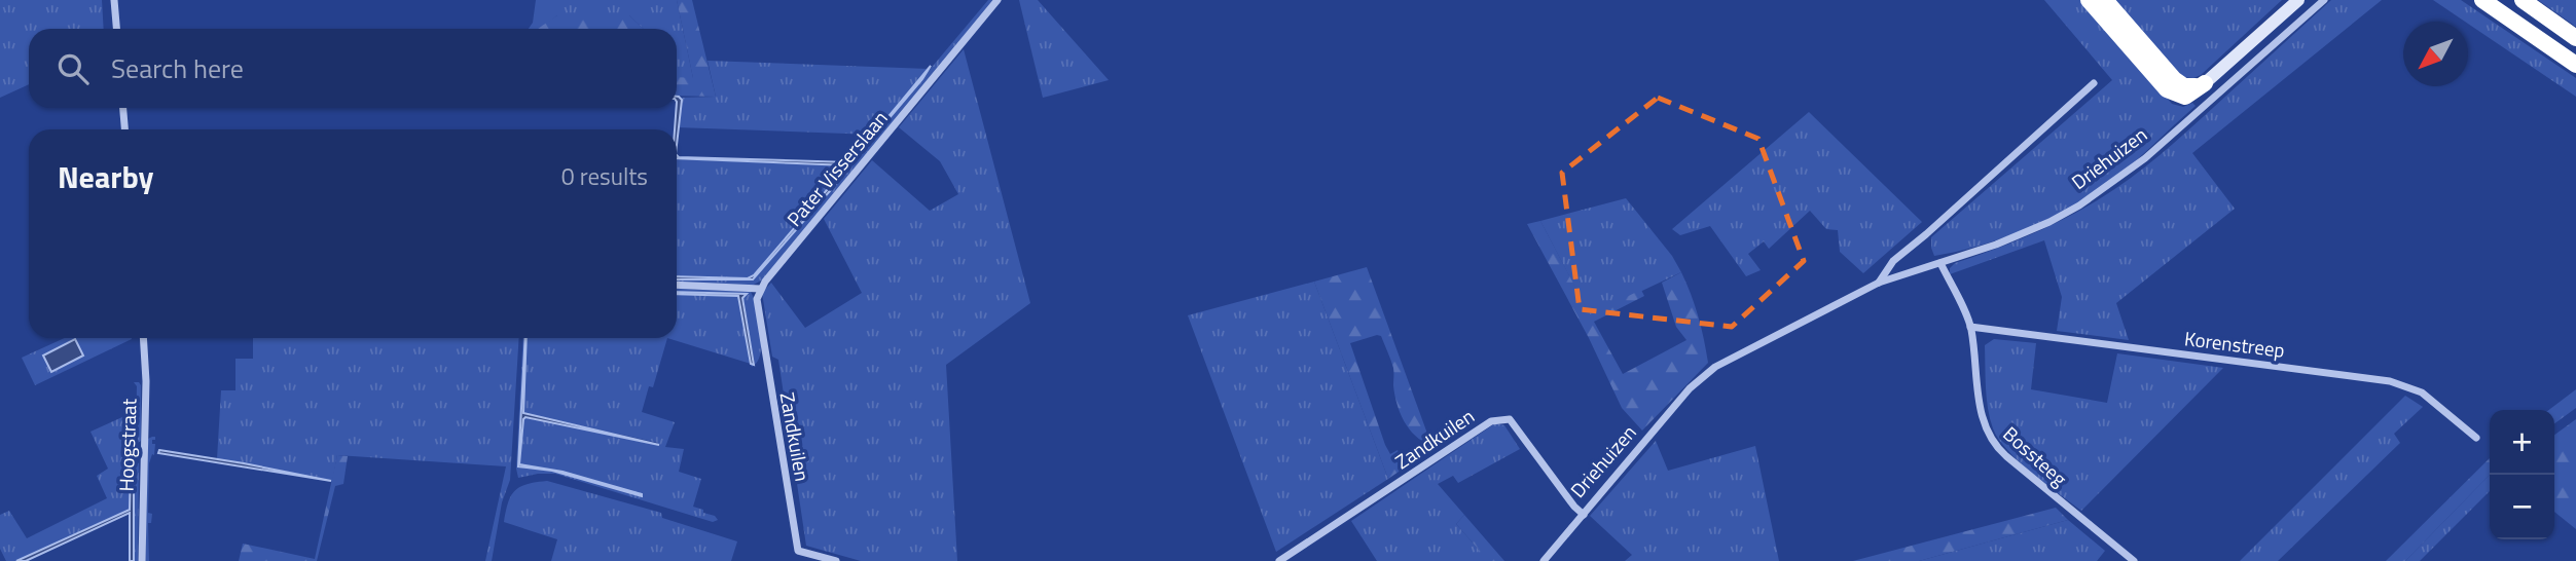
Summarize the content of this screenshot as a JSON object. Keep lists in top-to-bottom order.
{
  "streets": {
    "street": [
      "Driehuizen",
      "Pater Visserslaan",
      "Korenstreep",
      "Zandkuilen",
      "Hoogstraat",
      "Bossteeg"
    ]
  },
  "crossings": [
    ["Driehuizen", "Zandkuilen"],
    ["Driehuizen", "Bossteeg"],
    ["Pater Visserslaan", "Zandkuilen"],
    ["Korenstreep", "Bossteeg"]
  ],
  "north": "bottom left",
  "page": {
    "search": "Search here",
    "heading": ["Nearby", "0 results"],
    "map_buttons": ["+", "−"]
  }
}
